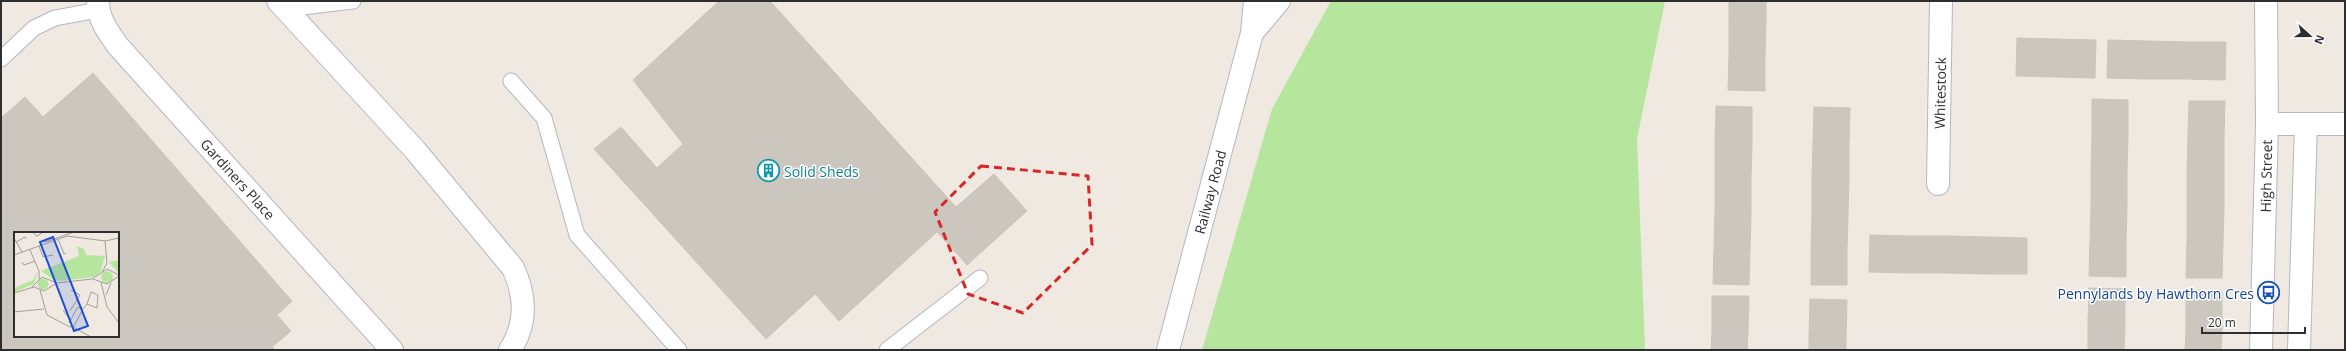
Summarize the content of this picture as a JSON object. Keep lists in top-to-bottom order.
{
  "streets": {
    "street": [
      "Whitestock",
      "High Street",
      "Gardiners Place",
      "Railway Road"
    ]
  },
  "places": {
    "building": ["Solid Sheds"],
    "bus stop": ["Pennylands by Hawthorn Cres"]
  },
  "scale_bar": "20 m",
  "north": "right"
}
